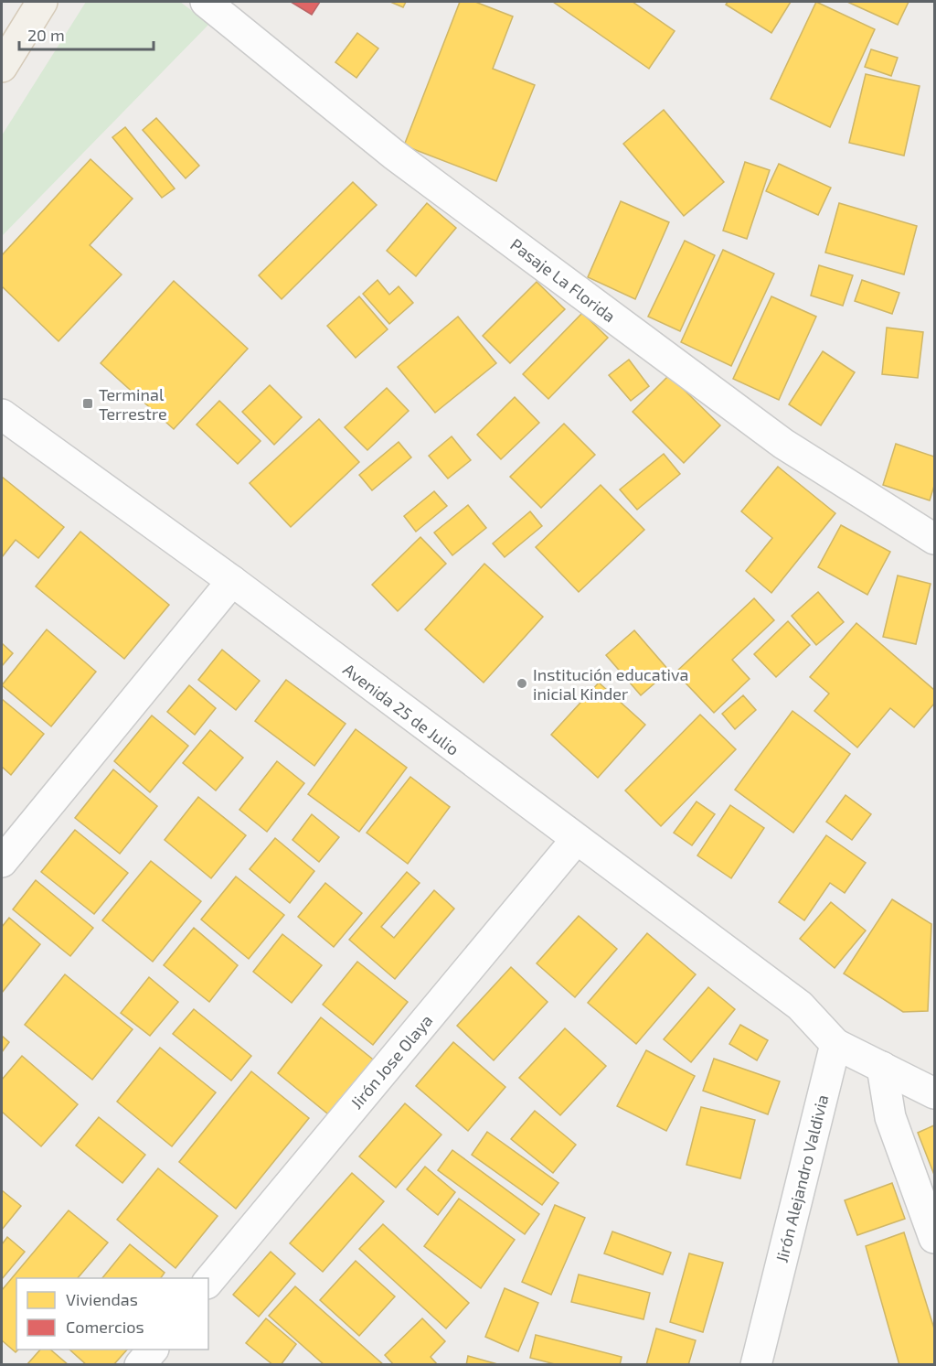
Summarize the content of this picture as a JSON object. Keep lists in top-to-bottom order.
{
  "streets": {
    "street": [
      "Pasaje La Florida",
      "Avenida 25 de Julio",
      "Jirón Jose Olaya",
      "Jirón Alejandro Valdivia"
    ]
  },
  "crossings": [
    ["Avenida 25 de Julio", "Jirón Jose Olaya"],
    ["Avenida 25 de Julio", "Jirón Alejandro Valdivia"]
  ],
  "places": {
    "transit": ["Terminal Terrestre"],
    "other": ["Institución educativa inicial Kinder"]
  },
  "legend": ["Viviendas", "Comercios"],
  "scale_bar": "20 m"
}
